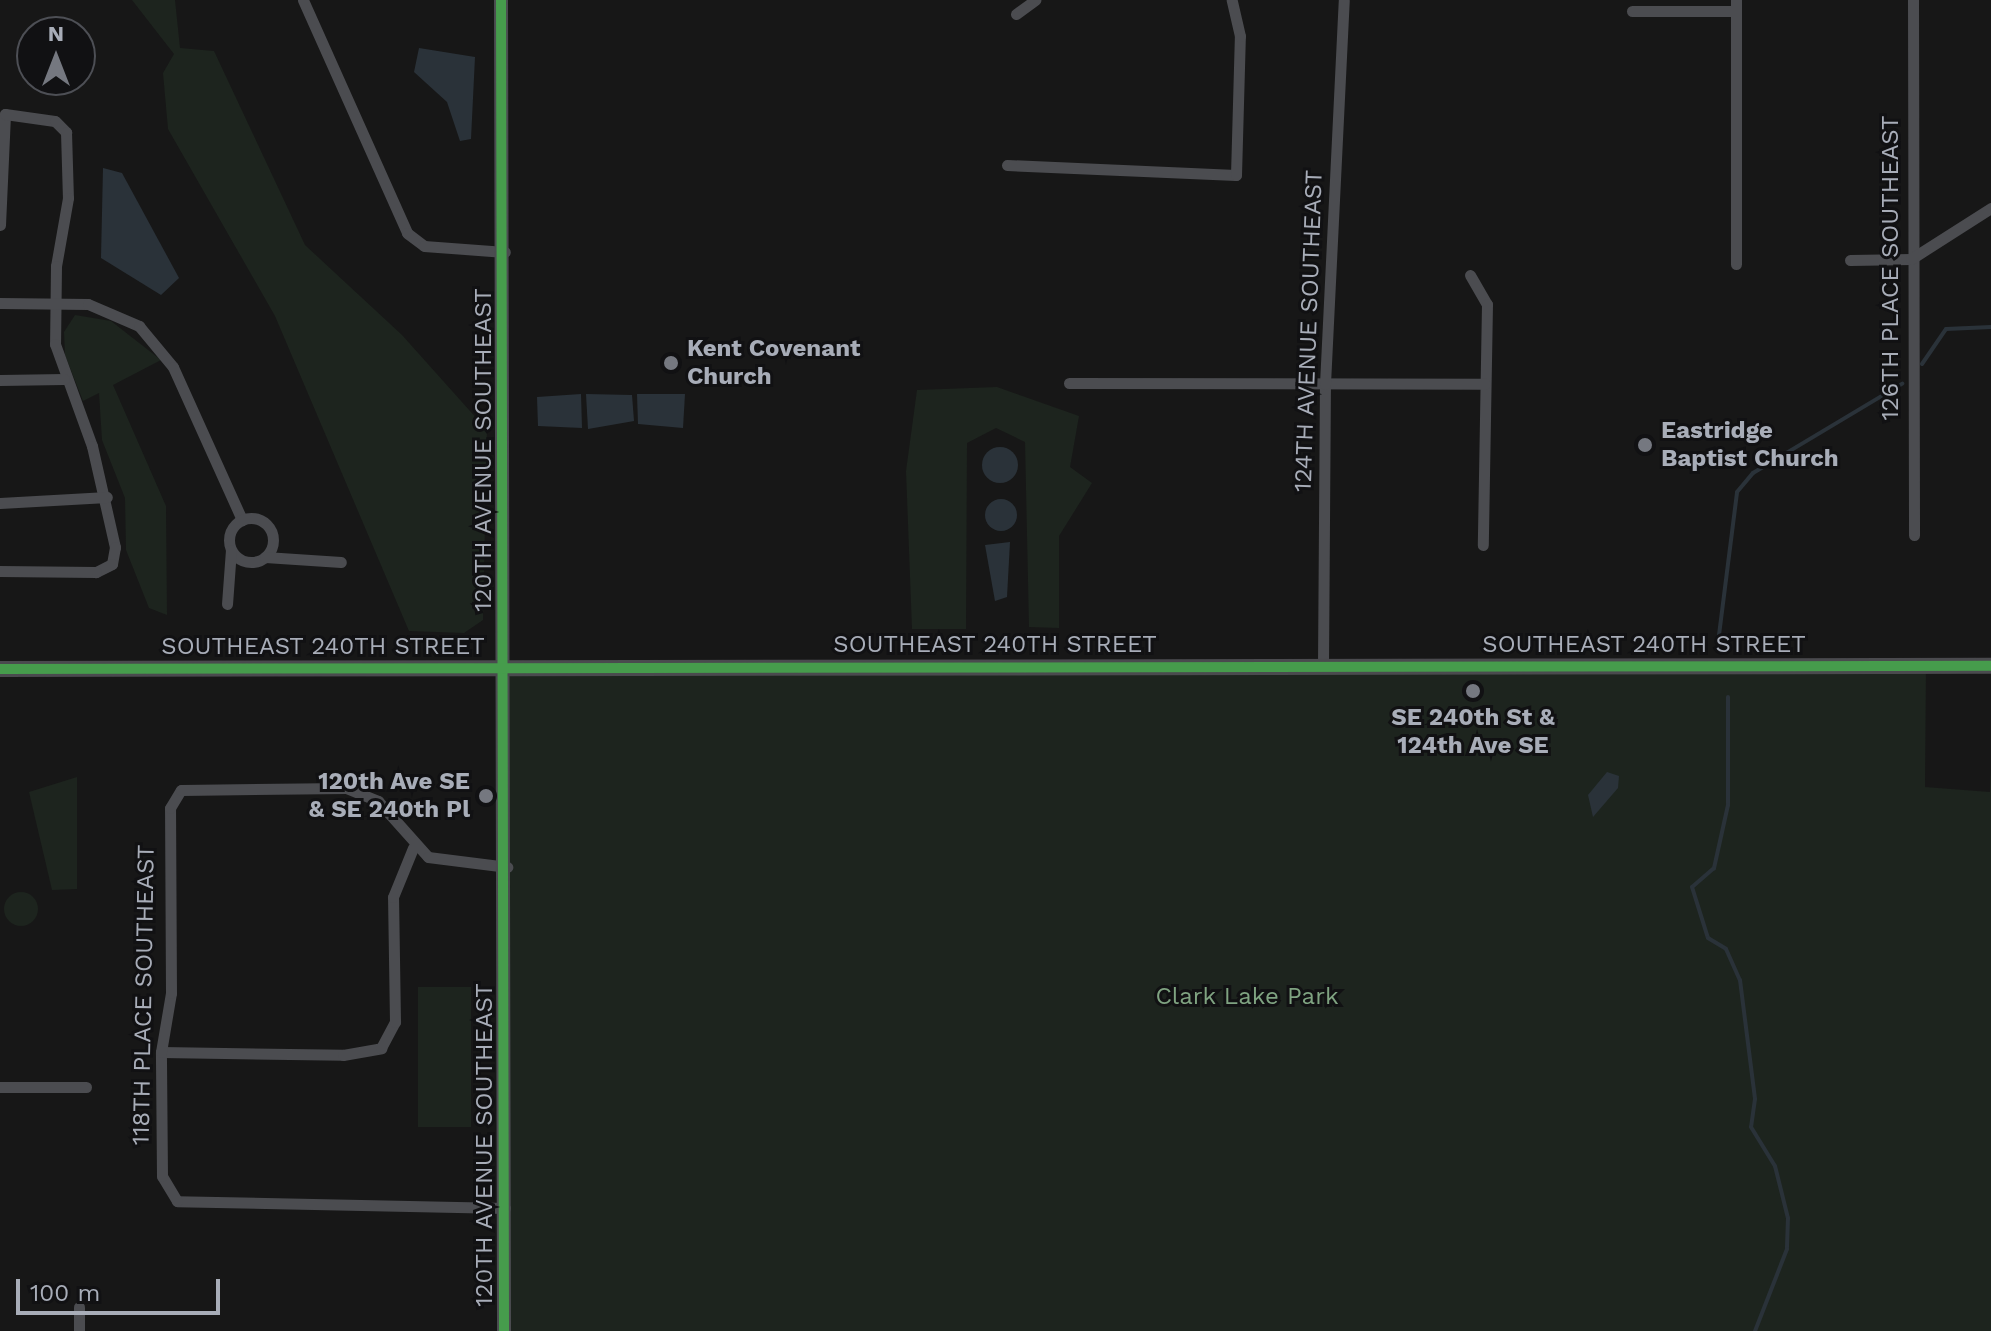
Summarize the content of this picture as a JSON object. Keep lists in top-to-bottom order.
{
  "streets": {
    "main road": ["SOUTHEAST 240TH STREET"],
    "street": [
      "126TH PLACE SOUTHEAST",
      "124TH AVENUE SOUTHEAST",
      "120TH AVENUE SOUTHEAST",
      "118TH PLACE SOUTHEAST"
    ]
  },
  "crossings": [
    ["124TH AVENUE SOUTHEAST", "SOUTHEAST 240TH STREET"],
    ["120TH AVENUE SOUTHEAST", "SOUTHEAST 240TH STREET"],
    ["120TH AVENUE SOUTHEAST", "118TH PLACE SOUTHEAST"]
  ],
  "parks": ["Clark Lake Park"],
  "places": [
    "Kent Covenant Church",
    "Eastridge Baptist Church",
    "SE 240th St & 124th Ave SE",
    "120th Ave SE & SE 240th Pl"
  ],
  "scale_bar": "100 m",
  "north": "top"
}
